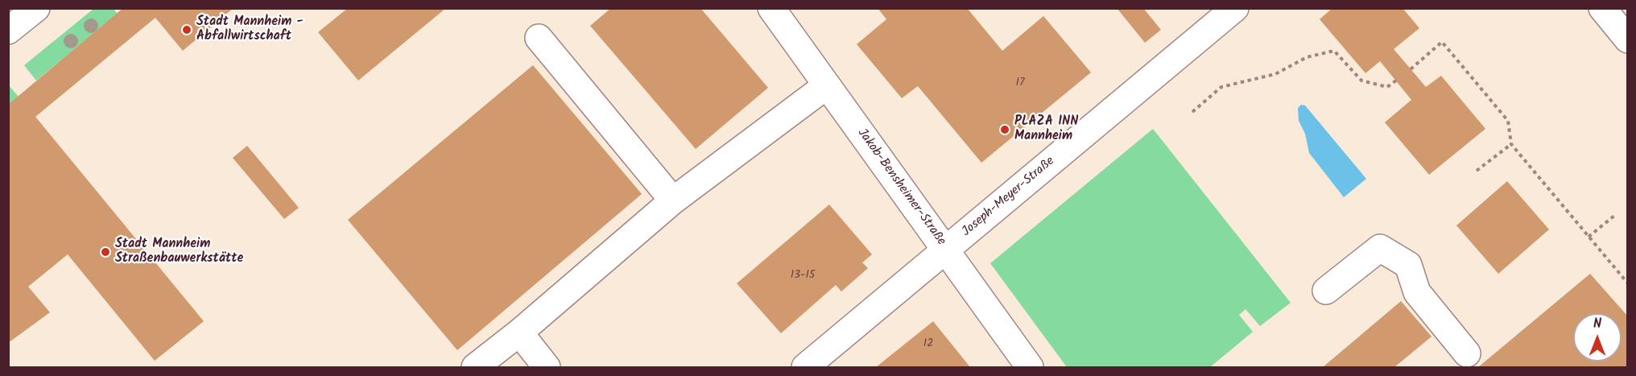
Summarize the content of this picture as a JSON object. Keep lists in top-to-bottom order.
{
  "streets": {
    "street": ["Jakob-Bensheimer-Straße", "Joseph-Meyer-Straße"]
  },
  "crossings": [
    ["Jakob-Bensheimer-Straße", "Joseph-Meyer-Straße"]
  ],
  "places": ["Stadt Mannheim - Abfallwirtschaft", "PLAZA INN Mannheim", "Stadt Mannheim Straßenbauwerkstätte"],
  "house_numbers": ["17", "13-15", "12"],
  "north": "top"
}
